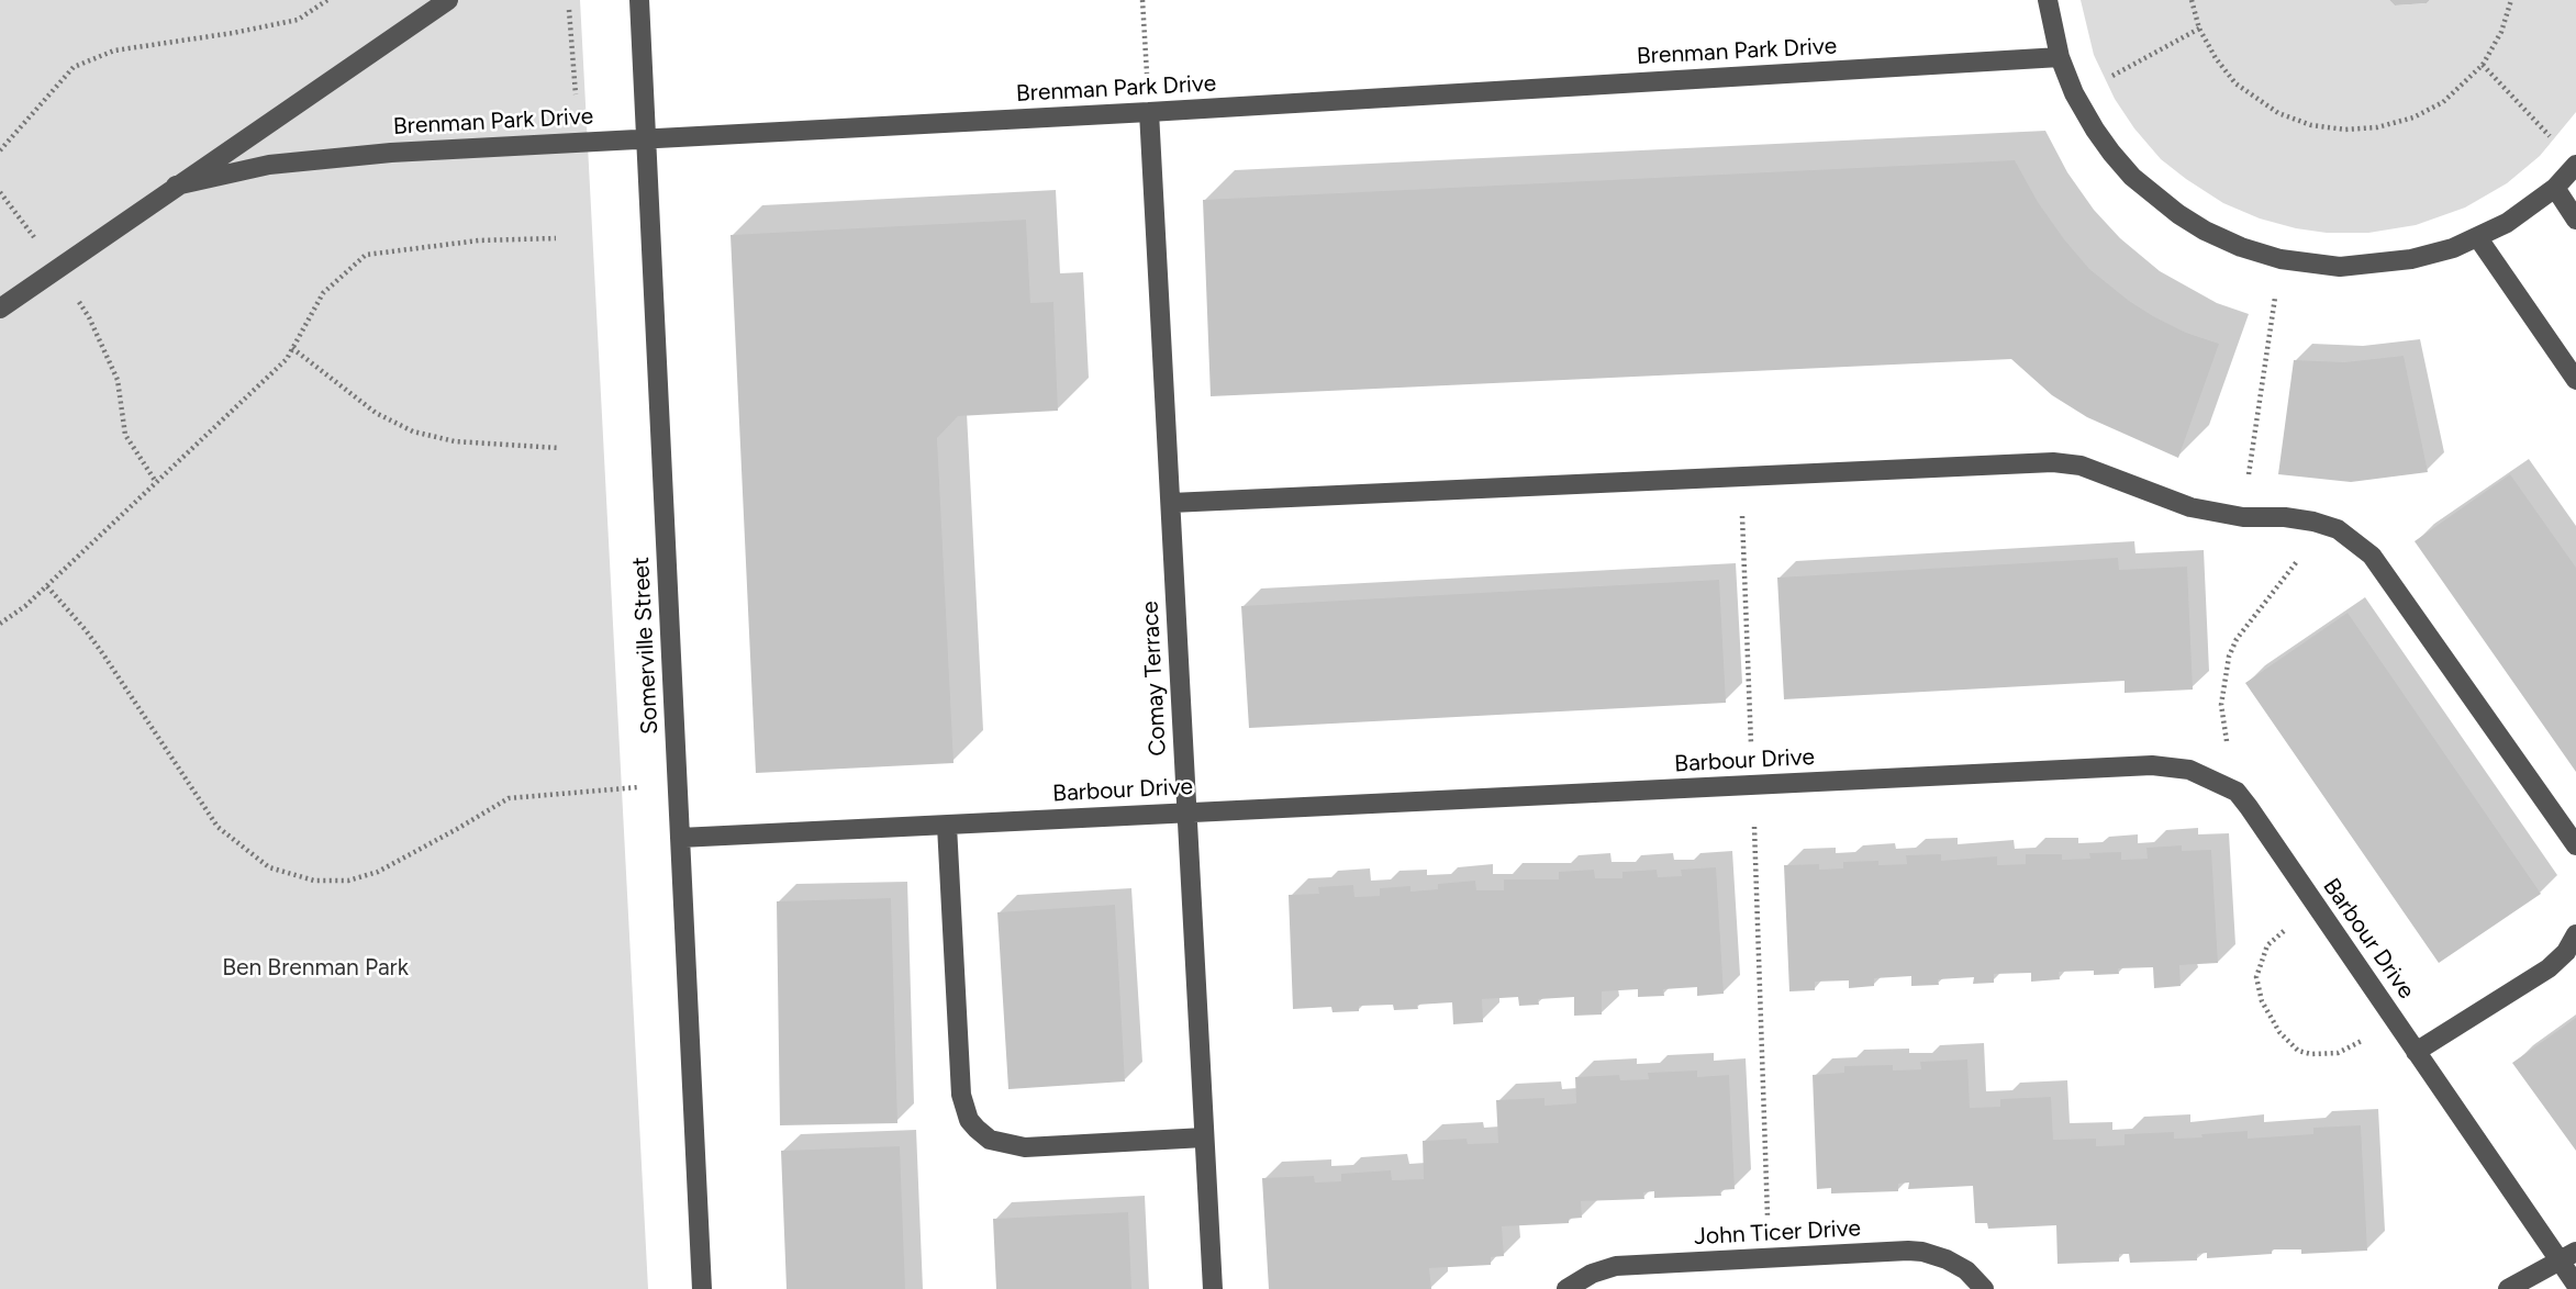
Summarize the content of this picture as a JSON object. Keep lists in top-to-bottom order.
{
  "streets": {
    "street": [
      "Brenman Park Drive",
      "Somerville Street",
      "Comay Terrace",
      "Barbour Drive",
      "John Ticer Drive"
    ]
  },
  "crossings": [
    ["Brenman Park Drive", "Somerville Street"],
    ["Brenman Park Drive", "Comay Terrace"],
    ["Somerville Street", "Barbour Drive"],
    ["Comay Terrace", "Barbour Drive"]
  ],
  "parks": ["Ben Brenman Park"]
}
